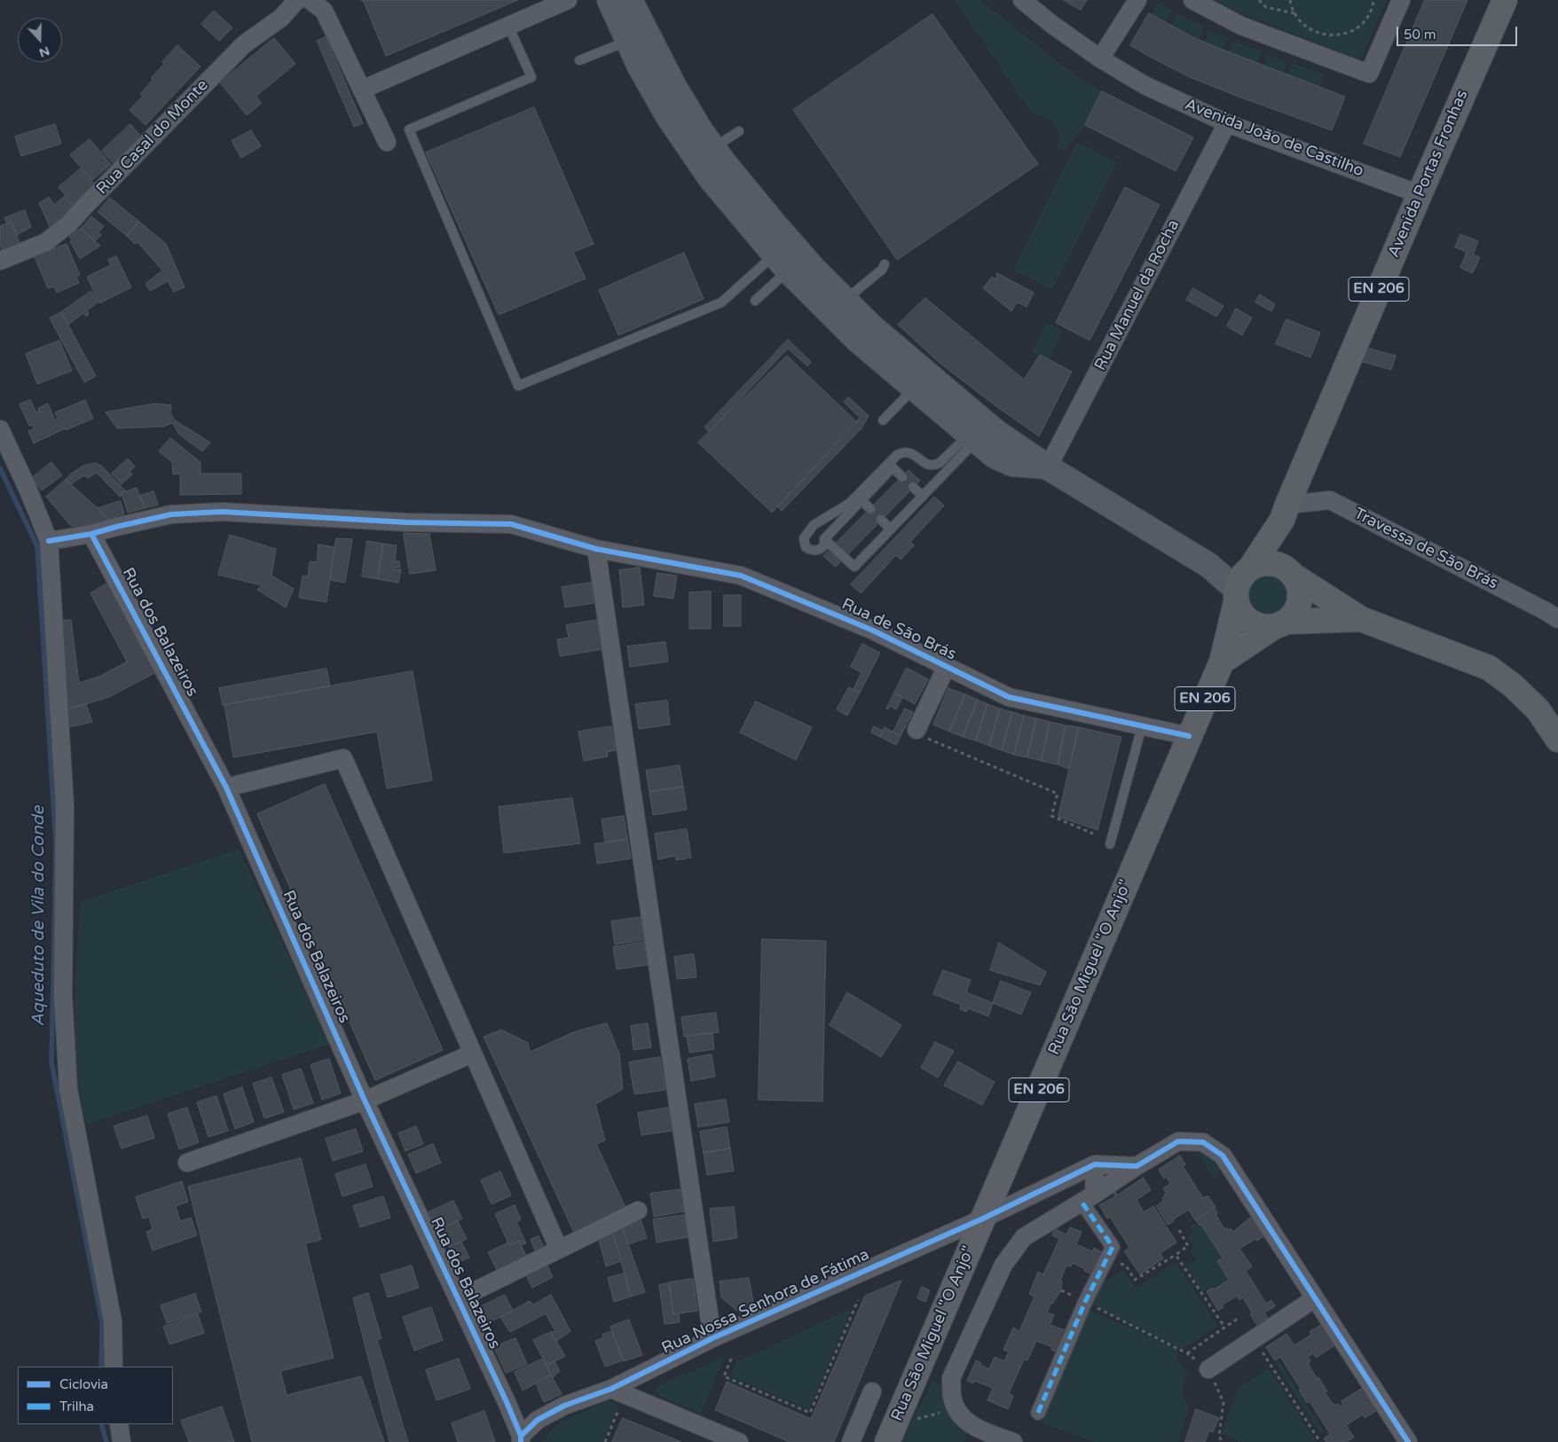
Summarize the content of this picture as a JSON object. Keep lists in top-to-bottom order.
{
  "streets": {
    "main road": ["Avenida Portas Fronhas", "EN 206", "Rua São Miguel \"O Anjo\""],
    "street": [
      "Rua Casal do Monte",
      "Avenida João de Castilho",
      "Rua Manuel da Rocha",
      "Travessa de São Brás",
      "Rua de São Brás",
      "Rua dos Balazeiros",
      "Rua Nossa Senhora de Fátima"
    ]
  },
  "crossings": [
    ["Avenida João de Castilho", "Avenida Portas Fronhas"],
    ["Avenida João de Castilho", "Rua Manuel da Rocha"],
    ["Avenida Portas Fronhas", "EN 206"],
    ["Avenida Portas Fronhas", "Travessa de São Brás"],
    ["Avenida Portas Fronhas", "Rua de São Brás"],
    ["Avenida Portas Fronhas", "Rua São Miguel \"O Anjo\""],
    ["Rua de São Brás", "Rua dos Balazeiros"],
    ["Rua de São Brás", "Rua São Miguel \"O Anjo\""],
    ["Rua dos Balazeiros", "Rua Nossa Senhora de Fátima"],
    ["Rua São Miguel \"O Anjo\"", "Rua Nossa Senhora de Fátima"]
  ],
  "water": ["Aqueduto de Vila do Conde"],
  "legend": ["Ciclovia", "Trilha"],
  "scale_bar": "50 m",
  "north": "bottom"
}
